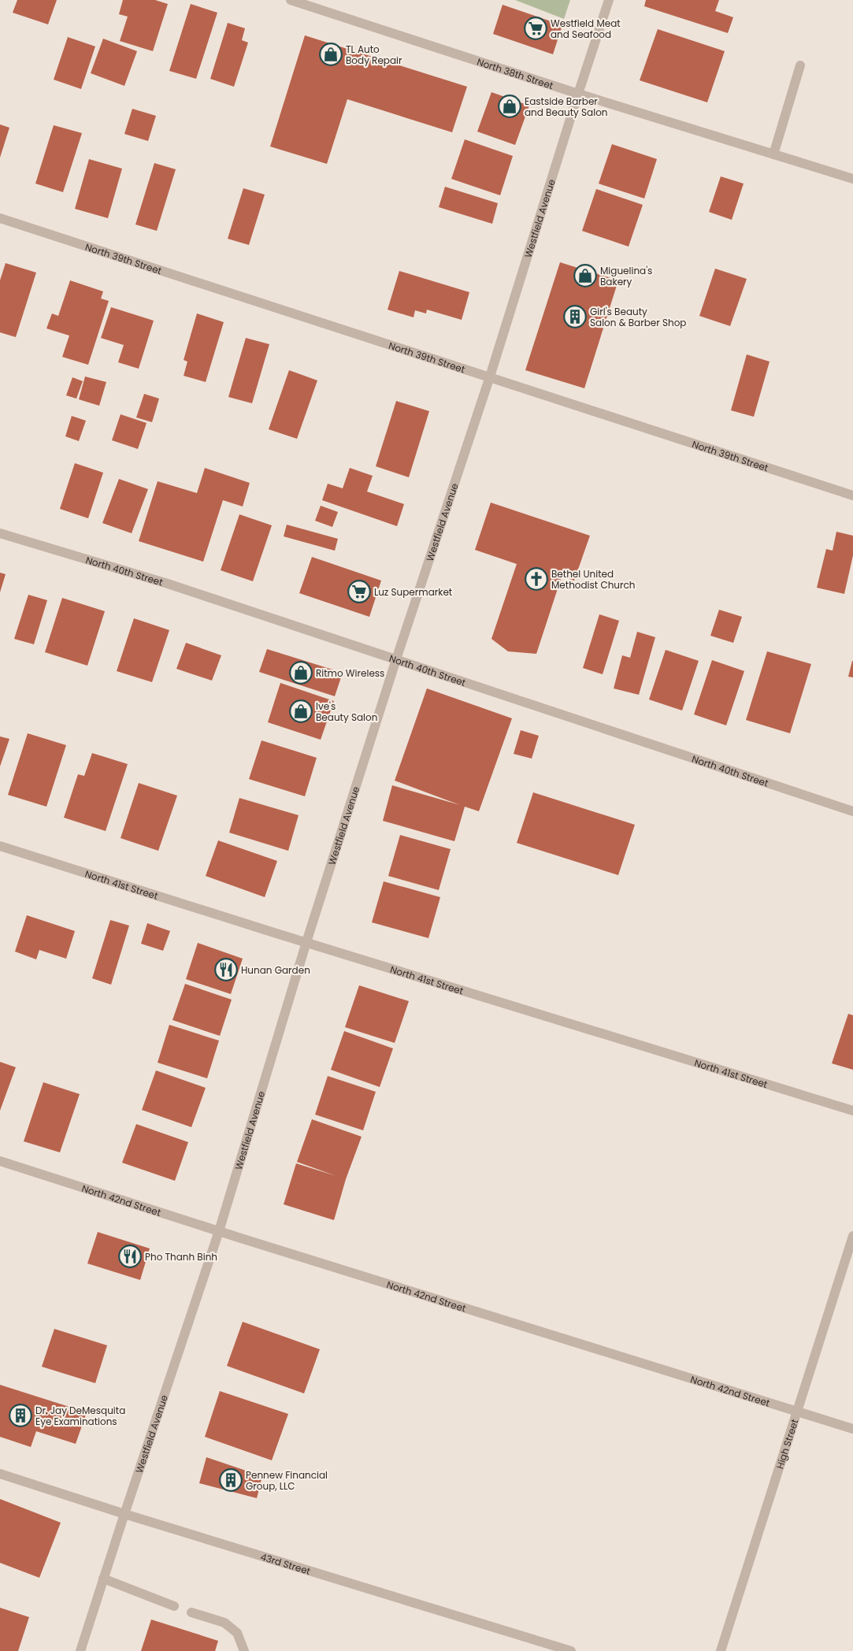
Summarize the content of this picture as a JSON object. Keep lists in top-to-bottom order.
{
  "streets": {
    "street": [
      "North 38th Street",
      "Westfield Avenue",
      "North 39th Street",
      "North 40th Street",
      "North 41st Street",
      "North 42nd Street",
      "High Street",
      "43rd Street"
    ]
  },
  "crossings": [
    ["North 38th Street", "Westfield Avenue"],
    ["Westfield Avenue", "North 39th Street"],
    ["Westfield Avenue", "North 40th Street"],
    ["Westfield Avenue", "North 41st Street"],
    ["Westfield Avenue", "North 42nd Street"],
    ["Westfield Avenue", "43rd Street"],
    ["North 42nd Street", "High Street"]
  ],
  "places": {
    "supermarket": ["Westfield Meat and Seafood", "Luz Supermarket"],
    "shop": [
      "TL Auto Body Repair",
      "Eastside Barber and Beauty Salon",
      "Miguelina's Bakery",
      "Ritmo Wireless",
      "Ive's Beauty Salon"
    ],
    "building": ["Girl's Beauty Salon & Barber Shop", "Dr. Jay DeMesquita Eye Examinations", "Pennew Financial Group, LLC"],
    "church": ["Bethel United Methodist Church"],
    "restaurant": ["Hunan Garden", "Pho Thanh Binh"]
  }
}
